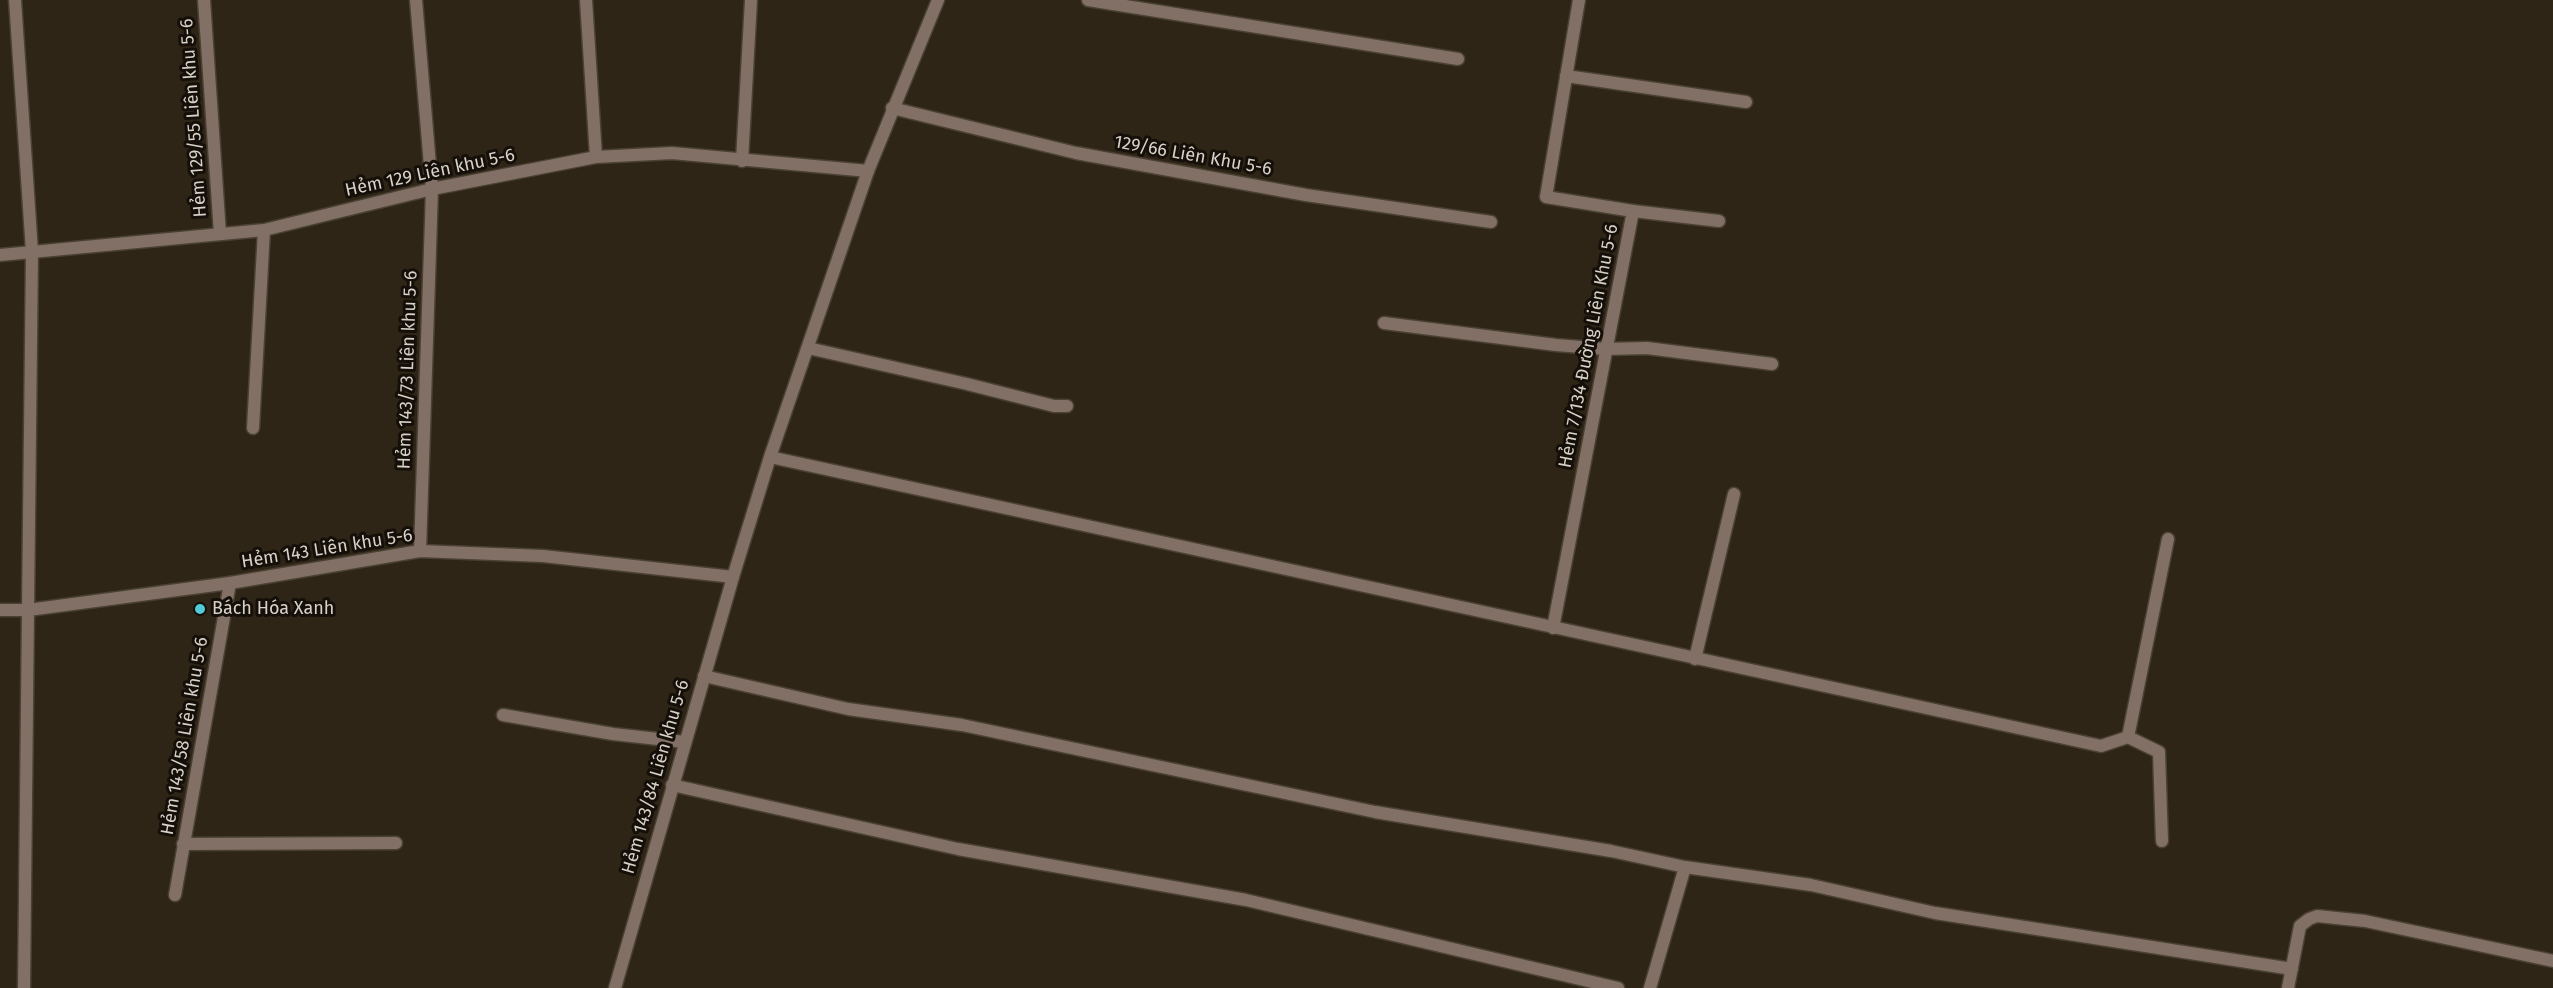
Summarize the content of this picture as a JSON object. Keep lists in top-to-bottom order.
{
  "streets": {
    "street": [
      "Hẻm 129/55 Liên khu 5-6",
      "129/66 Liên Khu 5-6",
      "Hẻm 129 Liên khu 5-6",
      "Hẻm 7/134 Đường Liên Khu 5-6",
      "Hẻm 143/73 Liên khu 5-6",
      "Hẻm 143 Liên khu 5-6",
      "Hẻm 143/58 Liên khu 5-6",
      "Hẻm 143/84 Liên khu 5-6"
    ]
  },
  "crossings": [
    ["Hẻm 129/55 Liên khu 5-6", "Hẻm 129 Liên khu 5-6"],
    ["129/66 Liên Khu 5-6", "Hẻm 143/84 Liên khu 5-6"],
    ["Hẻm 129 Liên khu 5-6", "Hẻm 143/73 Liên khu 5-6"],
    ["Hẻm 129 Liên khu 5-6", "Hẻm 143/84 Liên khu 5-6"],
    ["Hẻm 143/73 Liên khu 5-6", "Hẻm 143 Liên khu 5-6"],
    ["Hẻm 143 Liên khu 5-6", "Hẻm 143/58 Liên khu 5-6"],
    ["Hẻm 143 Liên khu 5-6", "Hẻm 143/84 Liên khu 5-6"]
  ],
  "places": ["Bách Hóa Xanh"]
}
